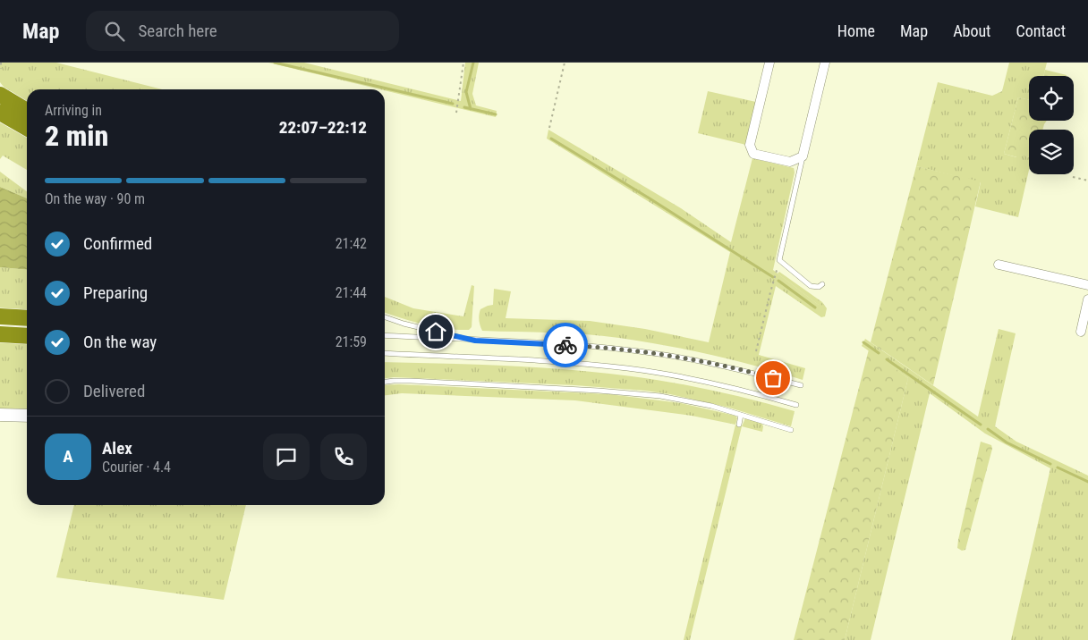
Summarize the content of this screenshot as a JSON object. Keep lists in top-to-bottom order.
{
  "page": {
    "header": "Map",
    "search": "Search here",
    "nav": [
      "Home",
      "Map",
      "About",
      "Contact"
    ],
    "heading": ["2 min", "Arriving in", "22:07–22:12"],
    "panel": ["Alex", "Courier · 4.4"],
    "bar": "On the way · 90 m",
    "list": [
      ["Confirmed", "21:42"],
      ["Preparing", "21:44"],
      ["On the way", "21:59"],
      "Delivered"
    ],
    "round": "A"
  }
}
